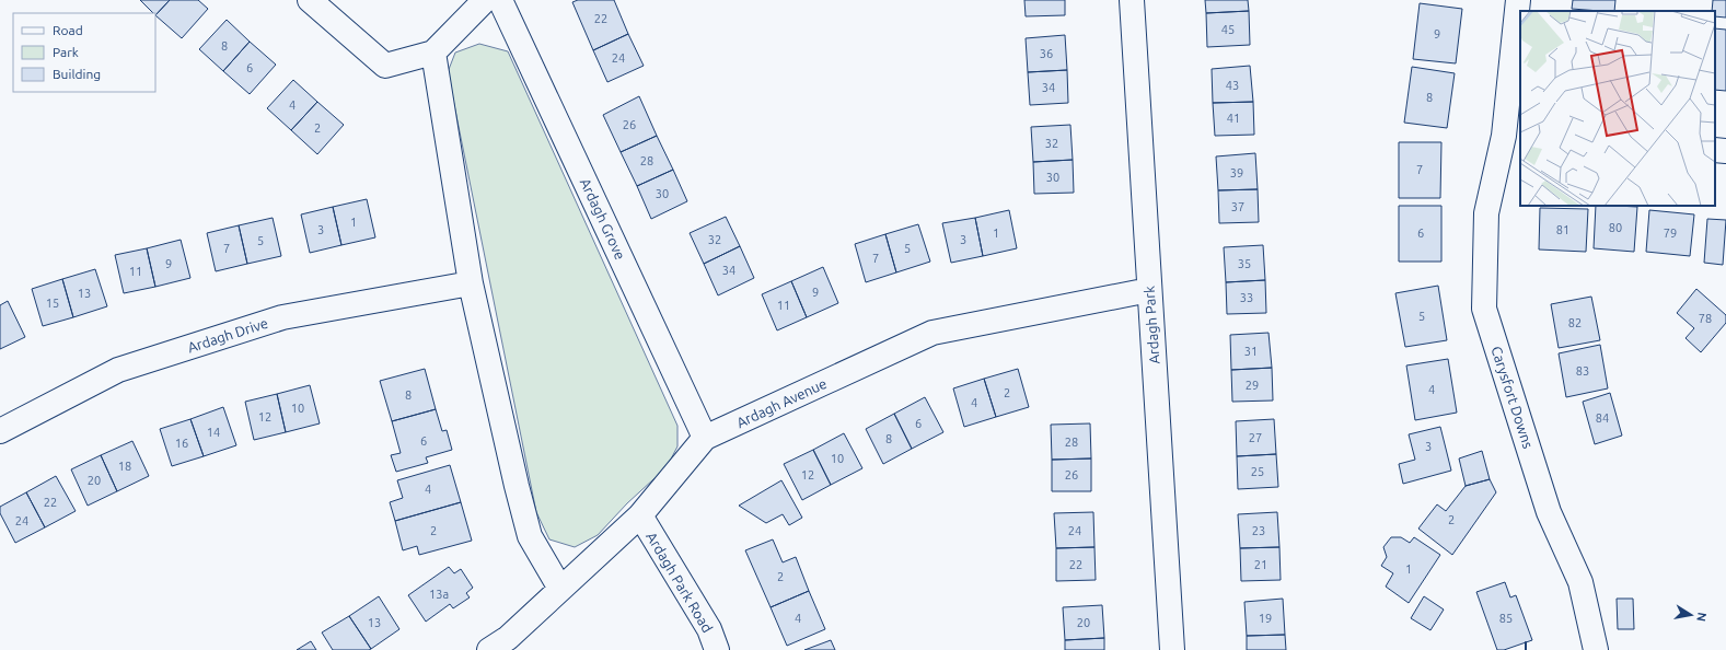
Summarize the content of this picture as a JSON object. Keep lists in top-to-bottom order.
{
  "streets": {
    "street": [
      "Ardagh Grove",
      "Ardagh Park",
      "Ardagh Drive",
      "Carysfort Downs",
      "Ardagh Avenue",
      "Ardagh Park Road"
    ]
  },
  "crossings": [
    ["Ardagh Grove", "Ardagh Avenue"],
    ["Ardagh Park", "Ardagh Avenue"],
    ["Ardagh Avenue", "Ardagh Park Road"]
  ],
  "house_numbers": [
    "22",
    "45",
    "9",
    "8",
    "36",
    "24",
    "6",
    "43",
    "34",
    "8",
    "4",
    "41",
    "26",
    "2",
    "32",
    "28",
    "7",
    "39",
    "30",
    "30",
    "37",
    "1",
    "80",
    "3",
    "81",
    "1",
    "6",
    "79",
    "32",
    "3",
    "5",
    "7",
    "5",
    "7",
    "9",
    "35",
    "34",
    "11",
    "9",
    "13",
    "33",
    "15",
    "11",
    "5",
    "78",
    "82",
    "31",
    "83",
    "29",
    "4",
    "2",
    "8",
    "4",
    "10",
    "12",
    "84",
    "6",
    "14",
    "27",
    "8",
    "6",
    "28",
    "16",
    "3",
    "10",
    "18",
    "25",
    "12",
    "26",
    "20",
    "4",
    "22",
    "2",
    "24",
    "2",
    "24",
    "23",
    "22",
    "21",
    "1",
    "2",
    "13a",
    "4",
    "19",
    "85",
    "13",
    "20"
  ],
  "legend": ["Road", "Park", "Building"],
  "north": "right"
}
